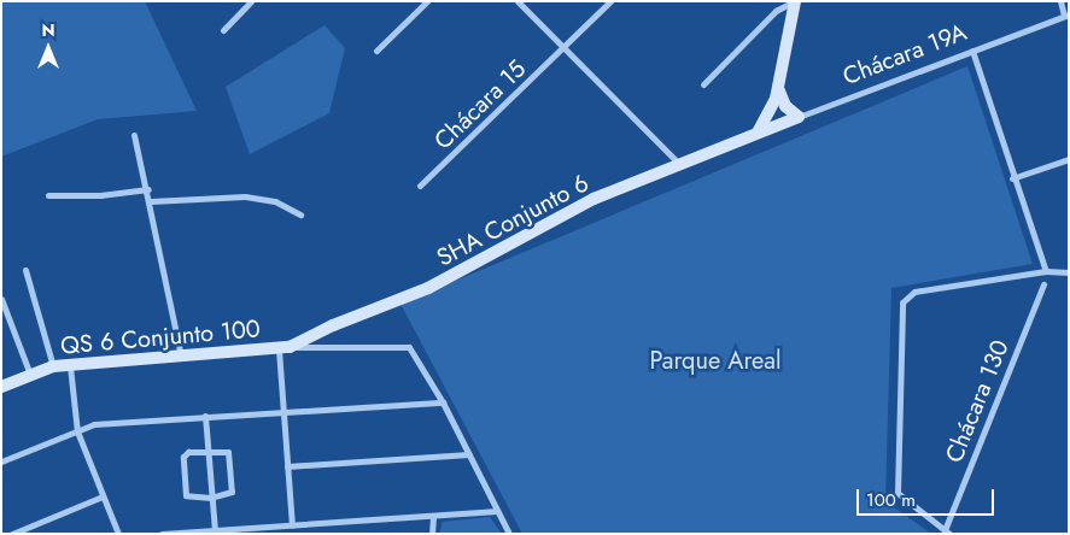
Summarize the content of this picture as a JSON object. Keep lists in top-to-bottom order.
{
  "streets": {
    "street": [
      "Chácara 19A",
      "Chácara 15",
      "SHA Conjunto 6",
      "QS 6 Conjunto 100",
      "Chácara 130"
    ]
  },
  "crossings": [
    ["Chácara 19A", "SHA Conjunto 6"],
    ["SHA Conjunto 6", "QS 6 Conjunto 100"]
  ],
  "parks": ["Parque Areal"],
  "scale_bar": "100 m",
  "north": "top"
}
